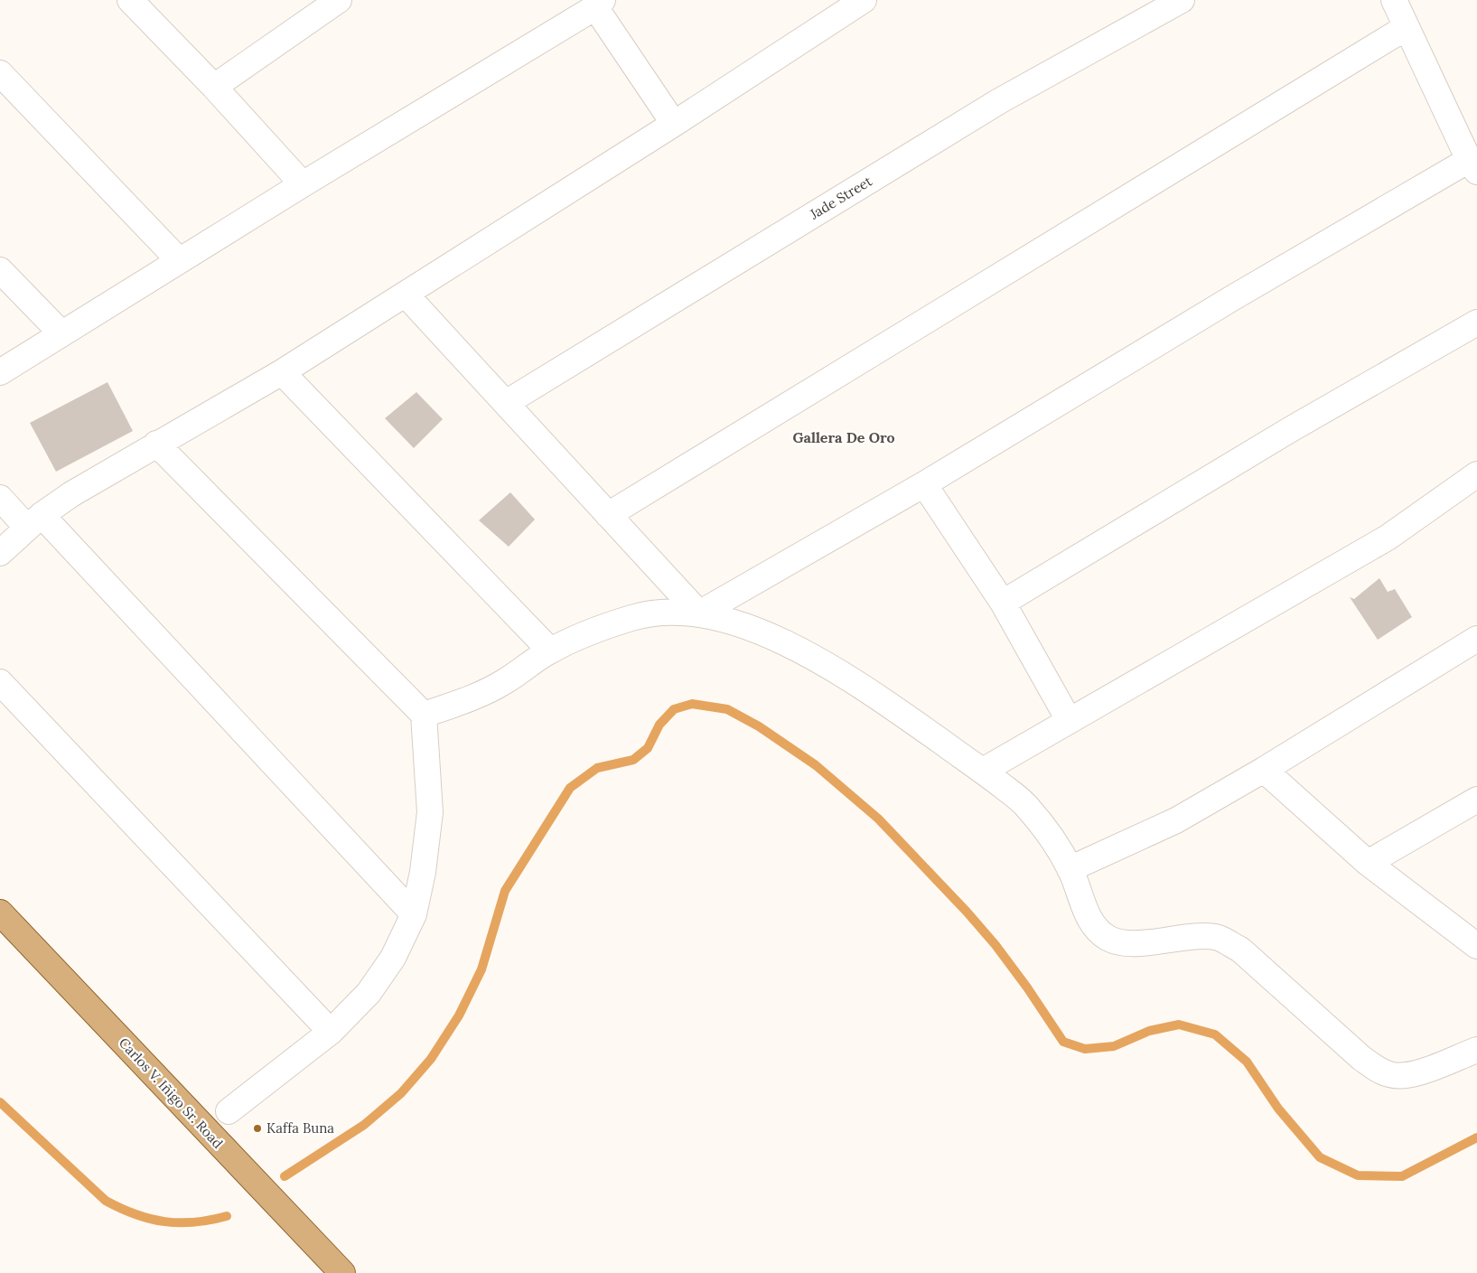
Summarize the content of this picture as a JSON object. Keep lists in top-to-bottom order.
{
  "streets": {
    "main road": ["Carlos V. Iñigo Sr. Road"],
    "street": ["Jade Street"]
  },
  "districts": ["Gallera De Oro"],
  "places": ["Kaffa Buna"]
}
